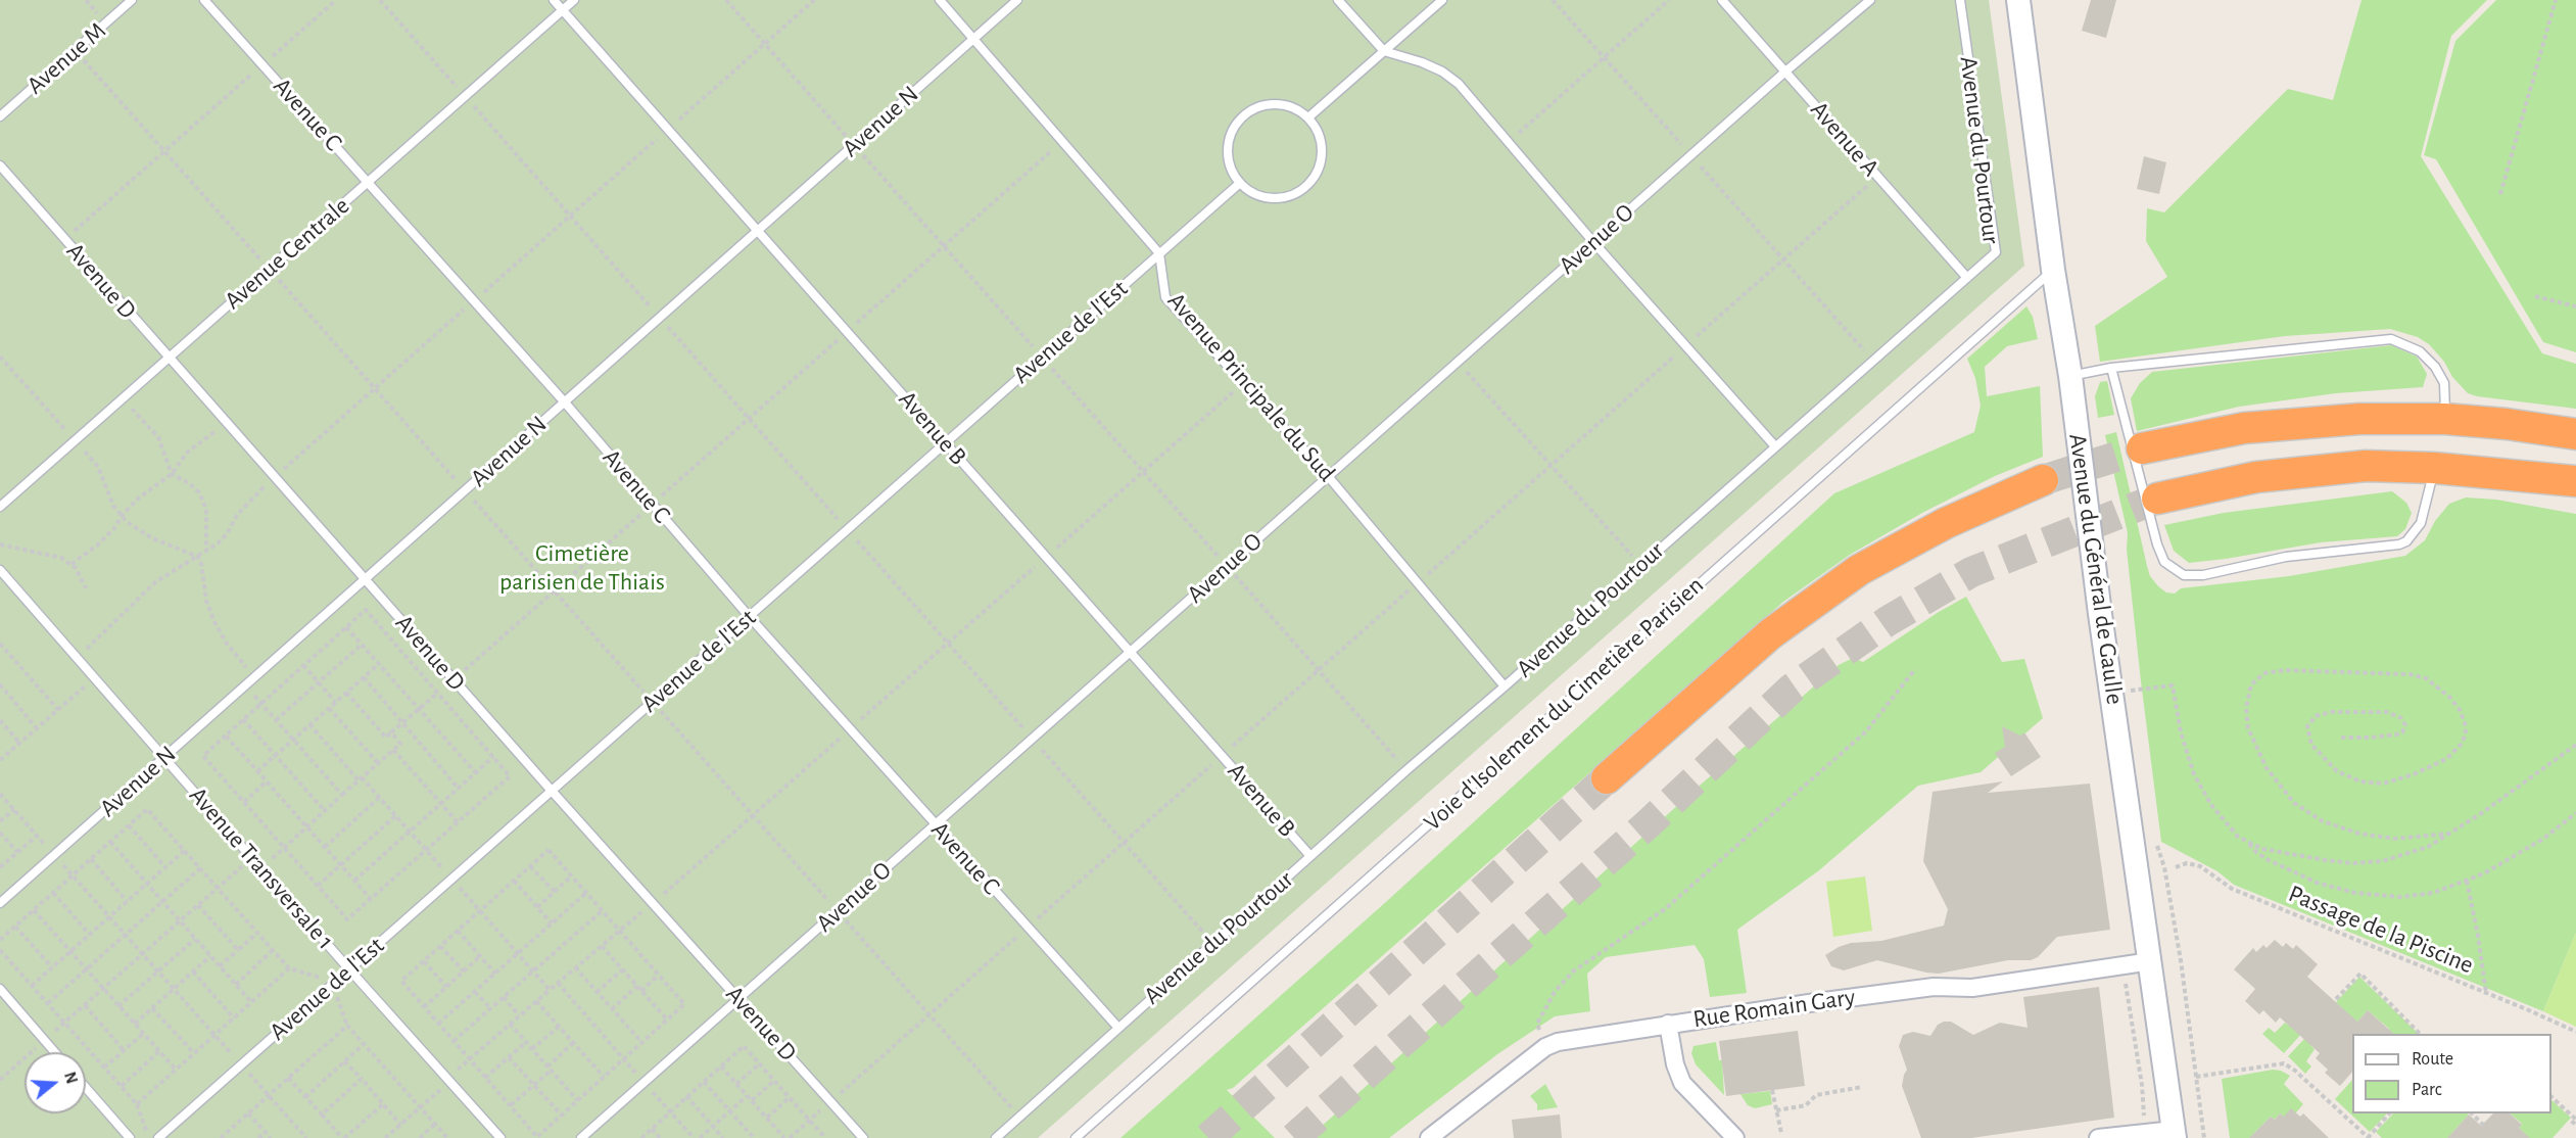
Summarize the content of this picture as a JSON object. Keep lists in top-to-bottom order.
{
  "streets": {
    "main road": ["Avenue du Général de Gaulle"],
    "street": ["Rue Romain Gary"],
    "lane": [
      "Avenue M",
      "Avenue C",
      "Avenue N",
      "Avenue A",
      "Avenue du Pourtour",
      "Avenue O",
      "Avenue Centrale",
      "Avenue D",
      "Avenue de l'Est",
      "Avenue Principale du Sud",
      "Avenue B",
      "Voie d'Isolement du Cimetière Parisien",
      "Avenue Transversale 1"
    ],
    "path": ["Passage de la Piscine"]
  },
  "crossings": [
    ["Avenue C", "Avenue N"],
    ["Avenue C", "Avenue du Pourtour"],
    ["Avenue C", "Avenue O"],
    ["Avenue C", "Avenue Centrale"],
    ["Avenue C", "Avenue de l'Est"],
    ["Avenue N", "Avenue D"],
    ["Avenue N", "Avenue B"],
    ["Avenue N", "Avenue Transversale 1"],
    ["Avenue A", "Avenue du Pourtour"],
    ["Avenue A", "Avenue O"],
    ["Avenue du Pourtour", "Avenue Principale du Sud"],
    ["Avenue du Pourtour", "Avenue B"],
    ["Avenue O", "Avenue D"],
    ["Avenue O", "Avenue Principale du Sud"],
    ["Avenue O", "Avenue B"],
    ["Avenue Centrale", "Avenue D"],
    ["Avenue Centrale", "Avenue B"],
    ["Avenue D", "Avenue de l'Est"],
    ["Avenue de l'Est", "Avenue Principale du Sud"],
    ["Avenue de l'Est", "Avenue B"],
    ["Avenue de l'Est", "Avenue Transversale 1"],
    ["Avenue du Général de Gaulle", "Voie d'Isolement du Cimetière Parisien"],
    ["Avenue du Général de Gaulle", "Rue Romain Gary"]
  ],
  "parks": ["Cimetière parisien de Thiais"],
  "legend": ["Route", "Parc"],
  "north": "right"
}
